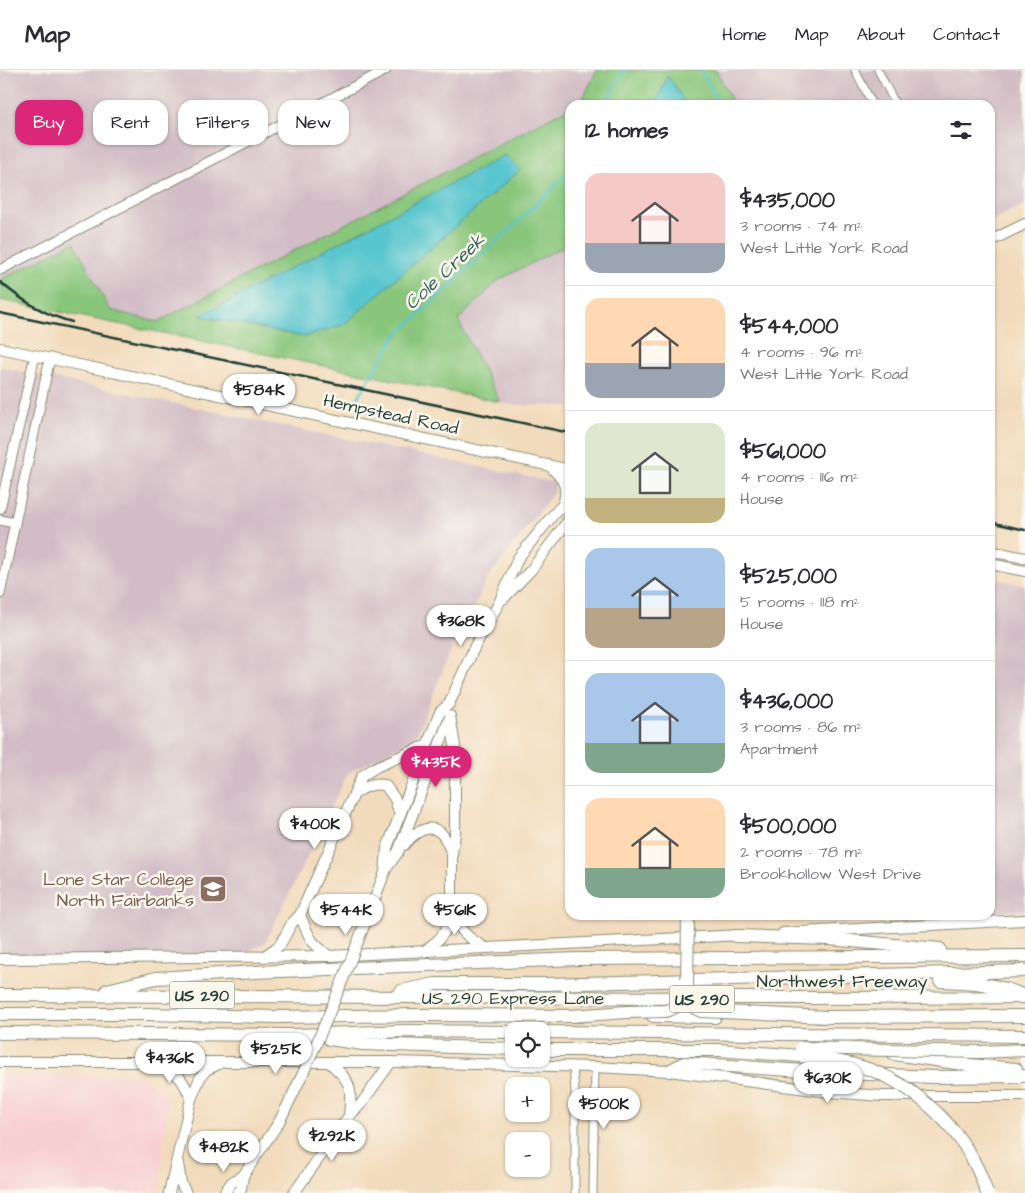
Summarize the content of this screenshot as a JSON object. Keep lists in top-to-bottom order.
{
  "streets": {
    "highway": ["Northwest Freeway", "US 290", "US 290 Express Lane"],
    "main road": ["Hempstead Road"]
  },
  "water": ["Cole Creek"],
  "places": {
    "school or university": ["Lone Star College North Fairbanks"]
  },
  "page": {
    "header": "Map",
    "nav": [
      "Home",
      "Map",
      "About",
      "Contact"
    ],
    "chip": [
      "Buy",
      "Rent",
      "Filters",
      "New"
    ],
    "heading": "12 homes",
    "list": [
      {
        "name": "$435,000",
        "note": "3 rooms · 74 m² · West Little York Road"
      },
      {
        "name": "$544,000",
        "note": "4 rooms · 96 m² · West Little York Road"
      },
      {
        "name": "$561,000",
        "note": "4 rooms · 116 m² · House"
      },
      {
        "name": "$525,000",
        "note": "5 rooms · 118 m² · House"
      },
      {
        "name": "$436,000",
        "note": "3 rooms · 86 m² · Apartment"
      },
      {
        "name": "$500,000",
        "note": "2 rooms · 78 m² · Brookhollow West Drive"
      }
    ],
    "price": [
      "$584K",
      "$368K",
      "$435K",
      "$400K",
      "$544K",
      "$561K",
      "$525K",
      "$436K",
      "$630K",
      "$500K",
      "$292K",
      "$482K"
    ],
    "map_buttons": ["+", "−"]
  }
}
